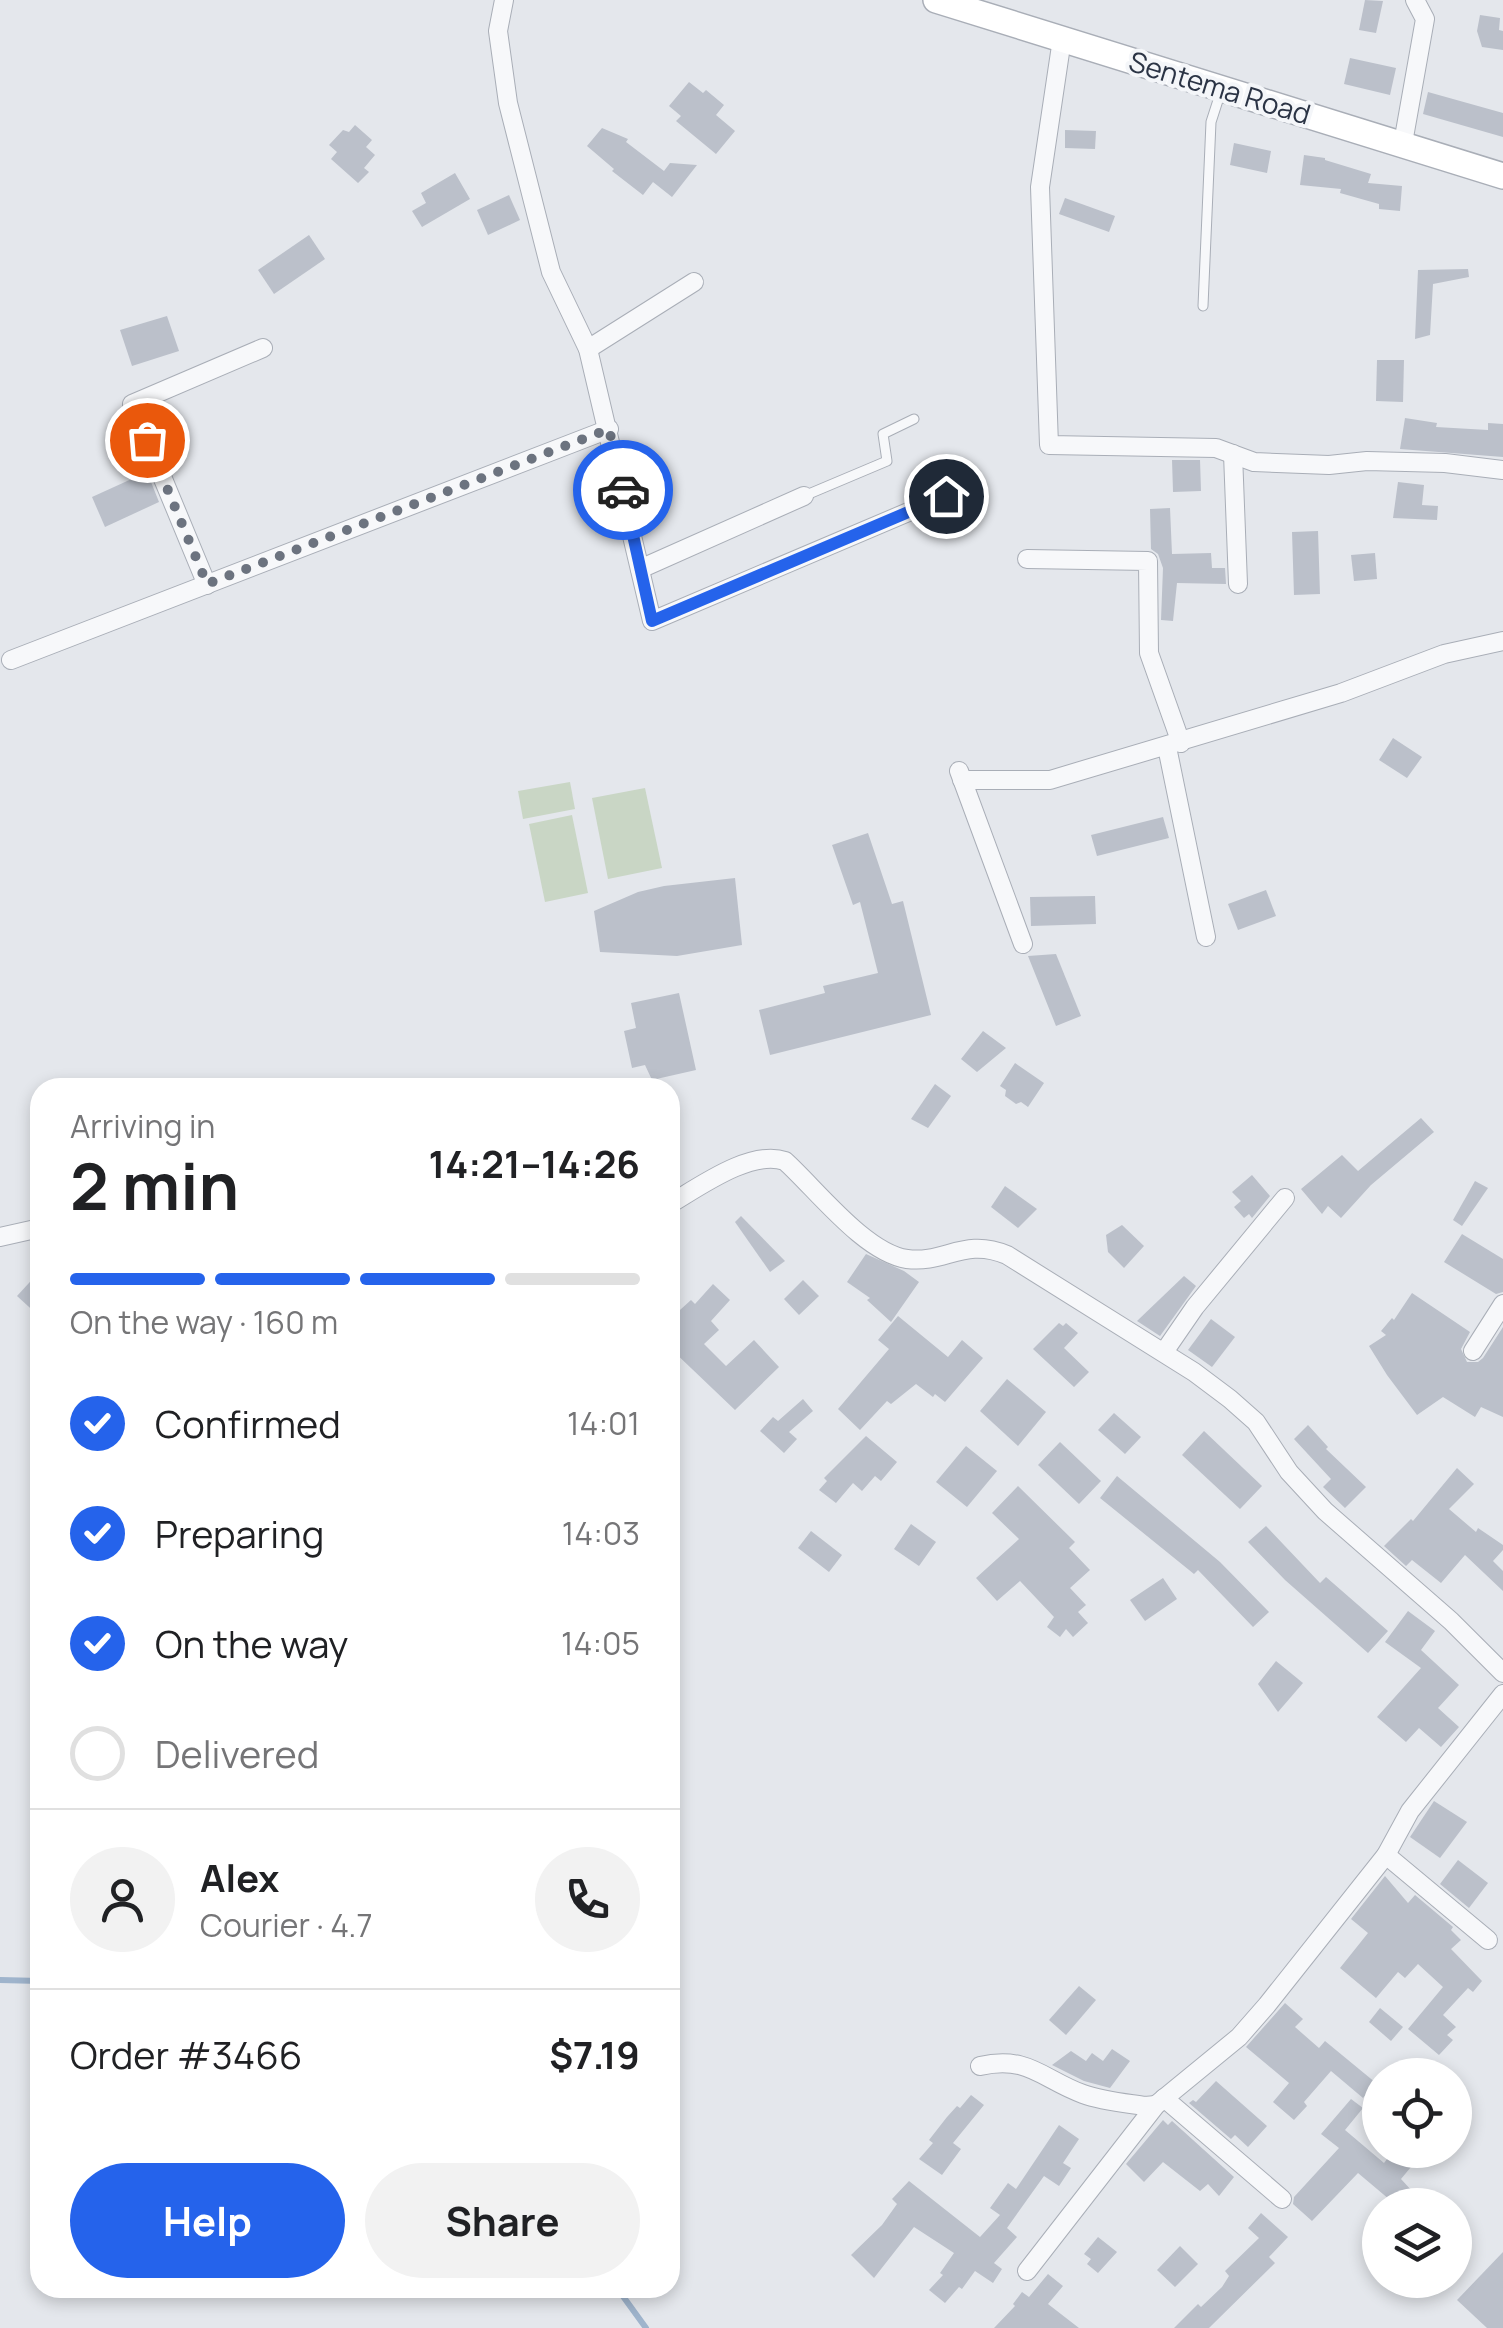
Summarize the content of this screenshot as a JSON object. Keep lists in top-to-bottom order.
{
  "streets": {
    "main road": ["Sentema Road"]
  },
  "page": {
    "heading": ["2 min", "Arriving in", "14:21–14:26"],
    "panel": [
      "Alex",
      "Courier · 4.7",
      "Order #3466",
      "$7.19"
    ],
    "bar": "On the way · 160 m",
    "list": [
      ["Confirmed", "14:01"],
      ["Preparing", "14:03"],
      ["On the way", "14:05"],
      "Delivered"
    ],
    "buttons": ["Help", "Share"]
  }
}
